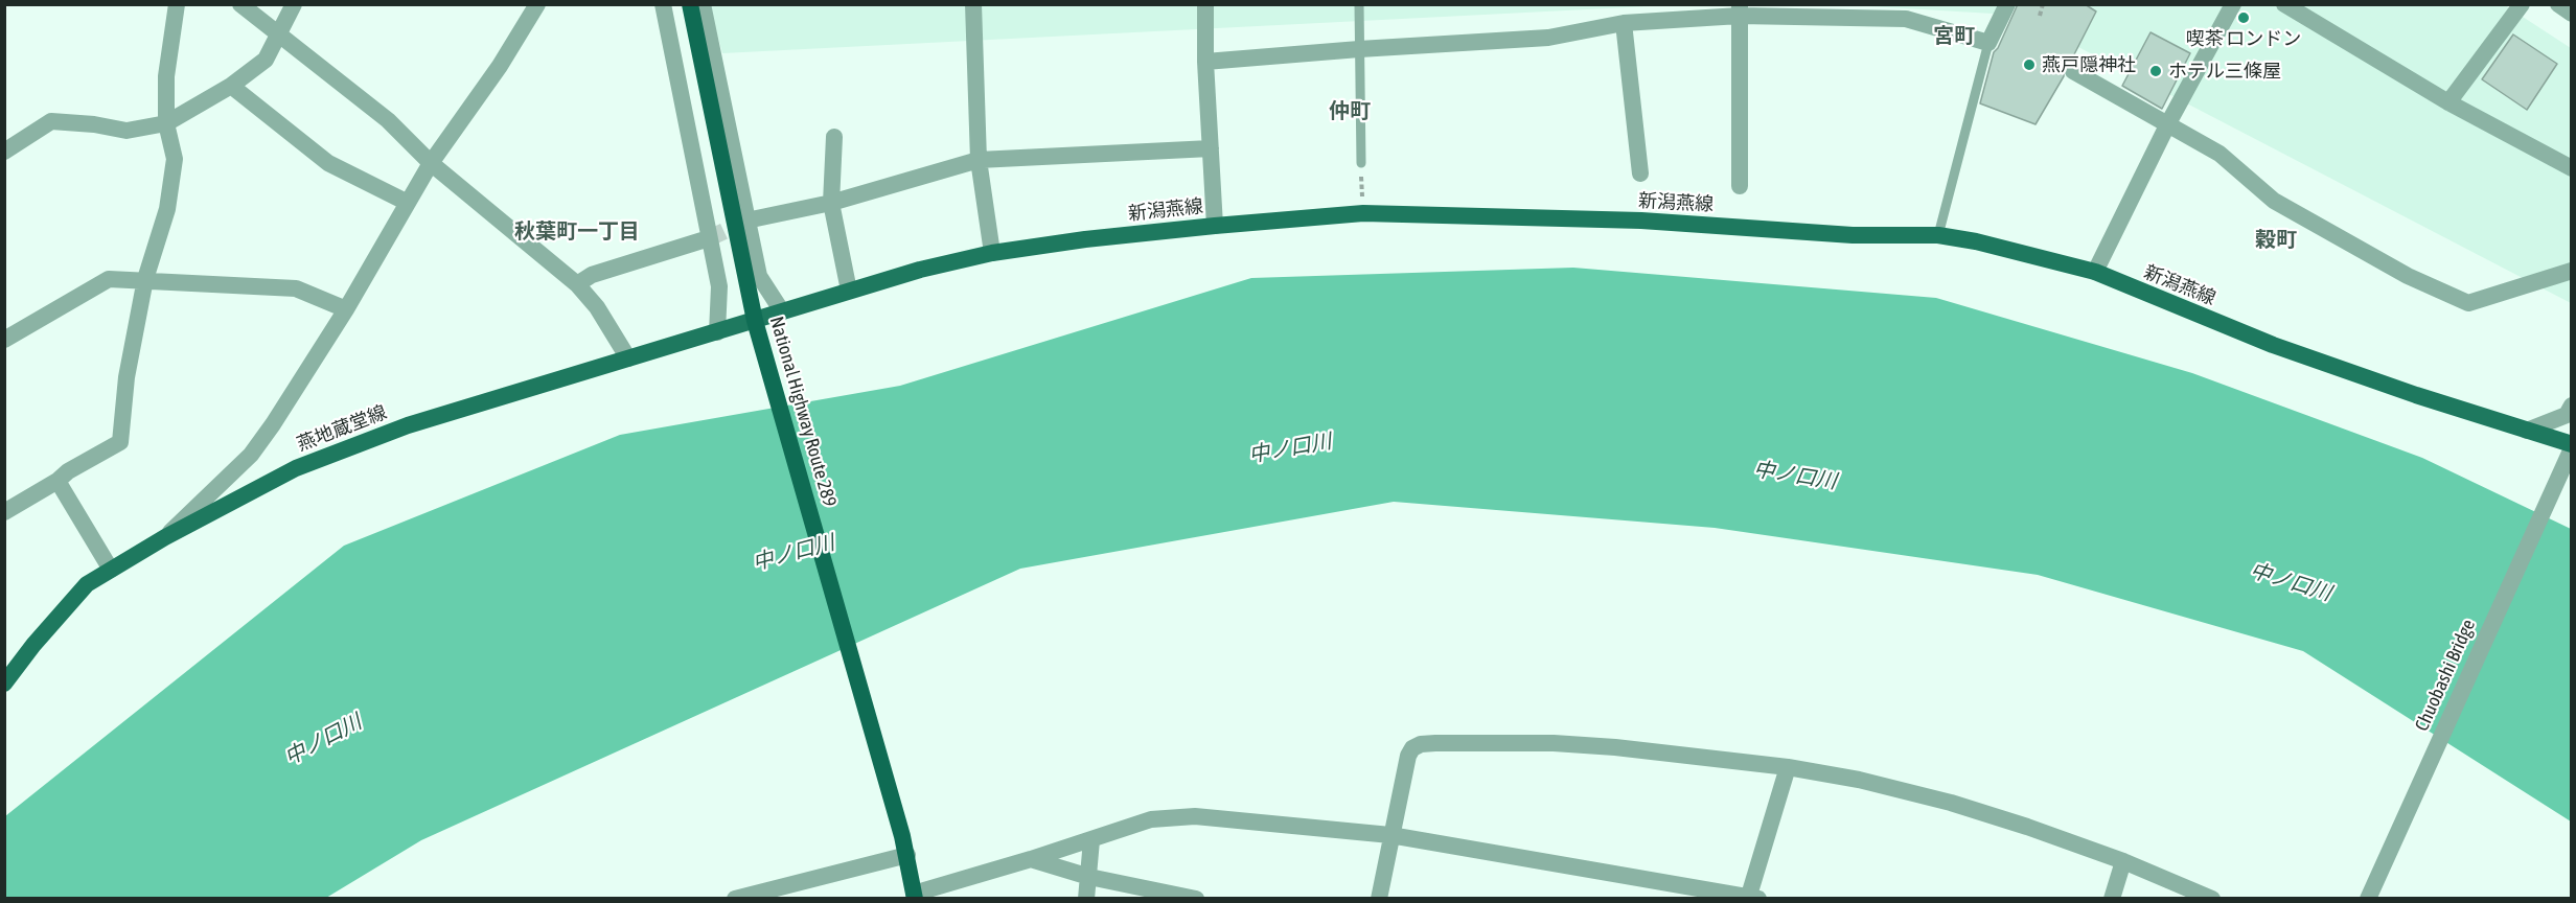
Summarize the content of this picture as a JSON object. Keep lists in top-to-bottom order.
{
  "streets": {
    "highway": ["National Highway Route 289"],
    "main road": ["新潟燕線", "燕地蔵堂線"],
    "street": ["Chuobashi Bridge"]
  },
  "crossings": [
    ["新潟燕線", "National Highway Route 289"],
    ["新潟燕線", "燕地蔵堂線"],
    ["新潟燕線", "Chuobashi Bridge"],
    ["National Highway Route 289", "燕地蔵堂線"]
  ],
  "districts": [
    "宮町",
    "仲町",
    "秋葉町一丁目",
    "穀町"
  ],
  "water": ["中ノ口川"],
  "places": ["喫茶 ロンドン", "燕戸隠神社", "ホテル三條屋"]
}
